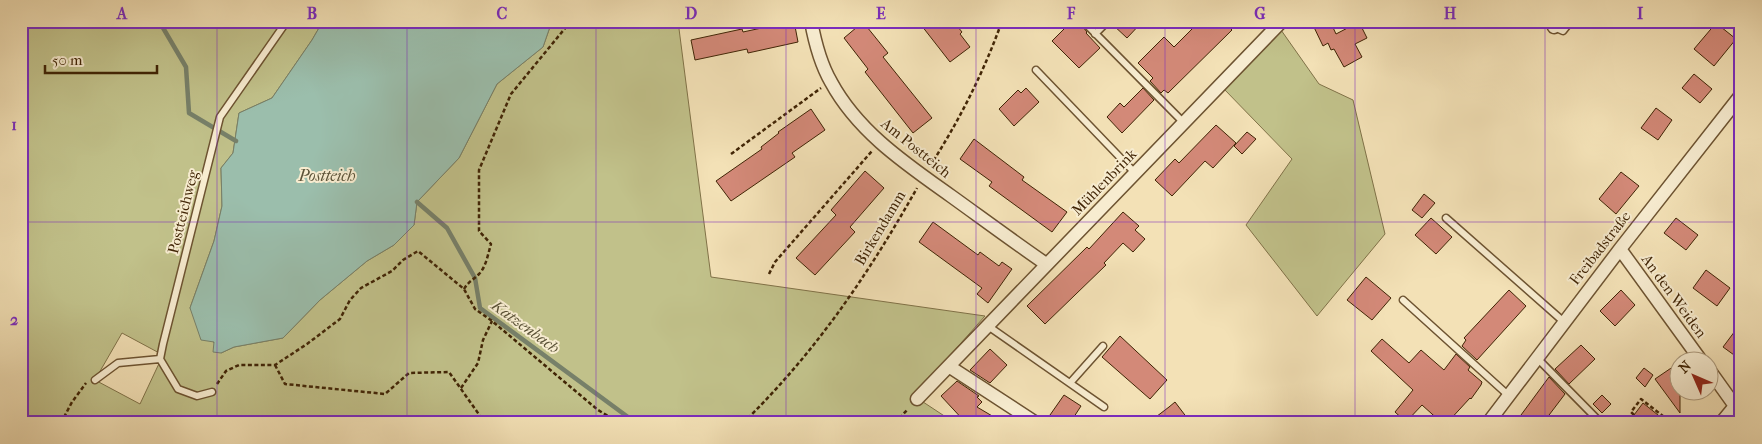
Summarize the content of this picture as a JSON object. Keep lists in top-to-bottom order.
{
  "streets": {
    "street": [
      "Am Postteich",
      "Mühlenbrink",
      "Freibadstraße",
      "An den Weiden"
    ],
    "lane": ["Postteichweg"],
    "path": ["Birkendamm"]
  },
  "crossings": [
    ["Am Postteich", "Mühlenbrink"],
    ["Am Postteich", "Birkendamm"],
    ["Freibadstraße", "An den Weiden"]
  ],
  "water": ["Postteich", "Katzenbach"],
  "scale_bar": "50 m",
  "north": "top left",
  "grid": {
    "columns": [
      "A",
      "B",
      "C",
      "D",
      "E",
      "F",
      "G",
      "H",
      "I"
    ],
    "rows": ["1", "2"]
  }
}
